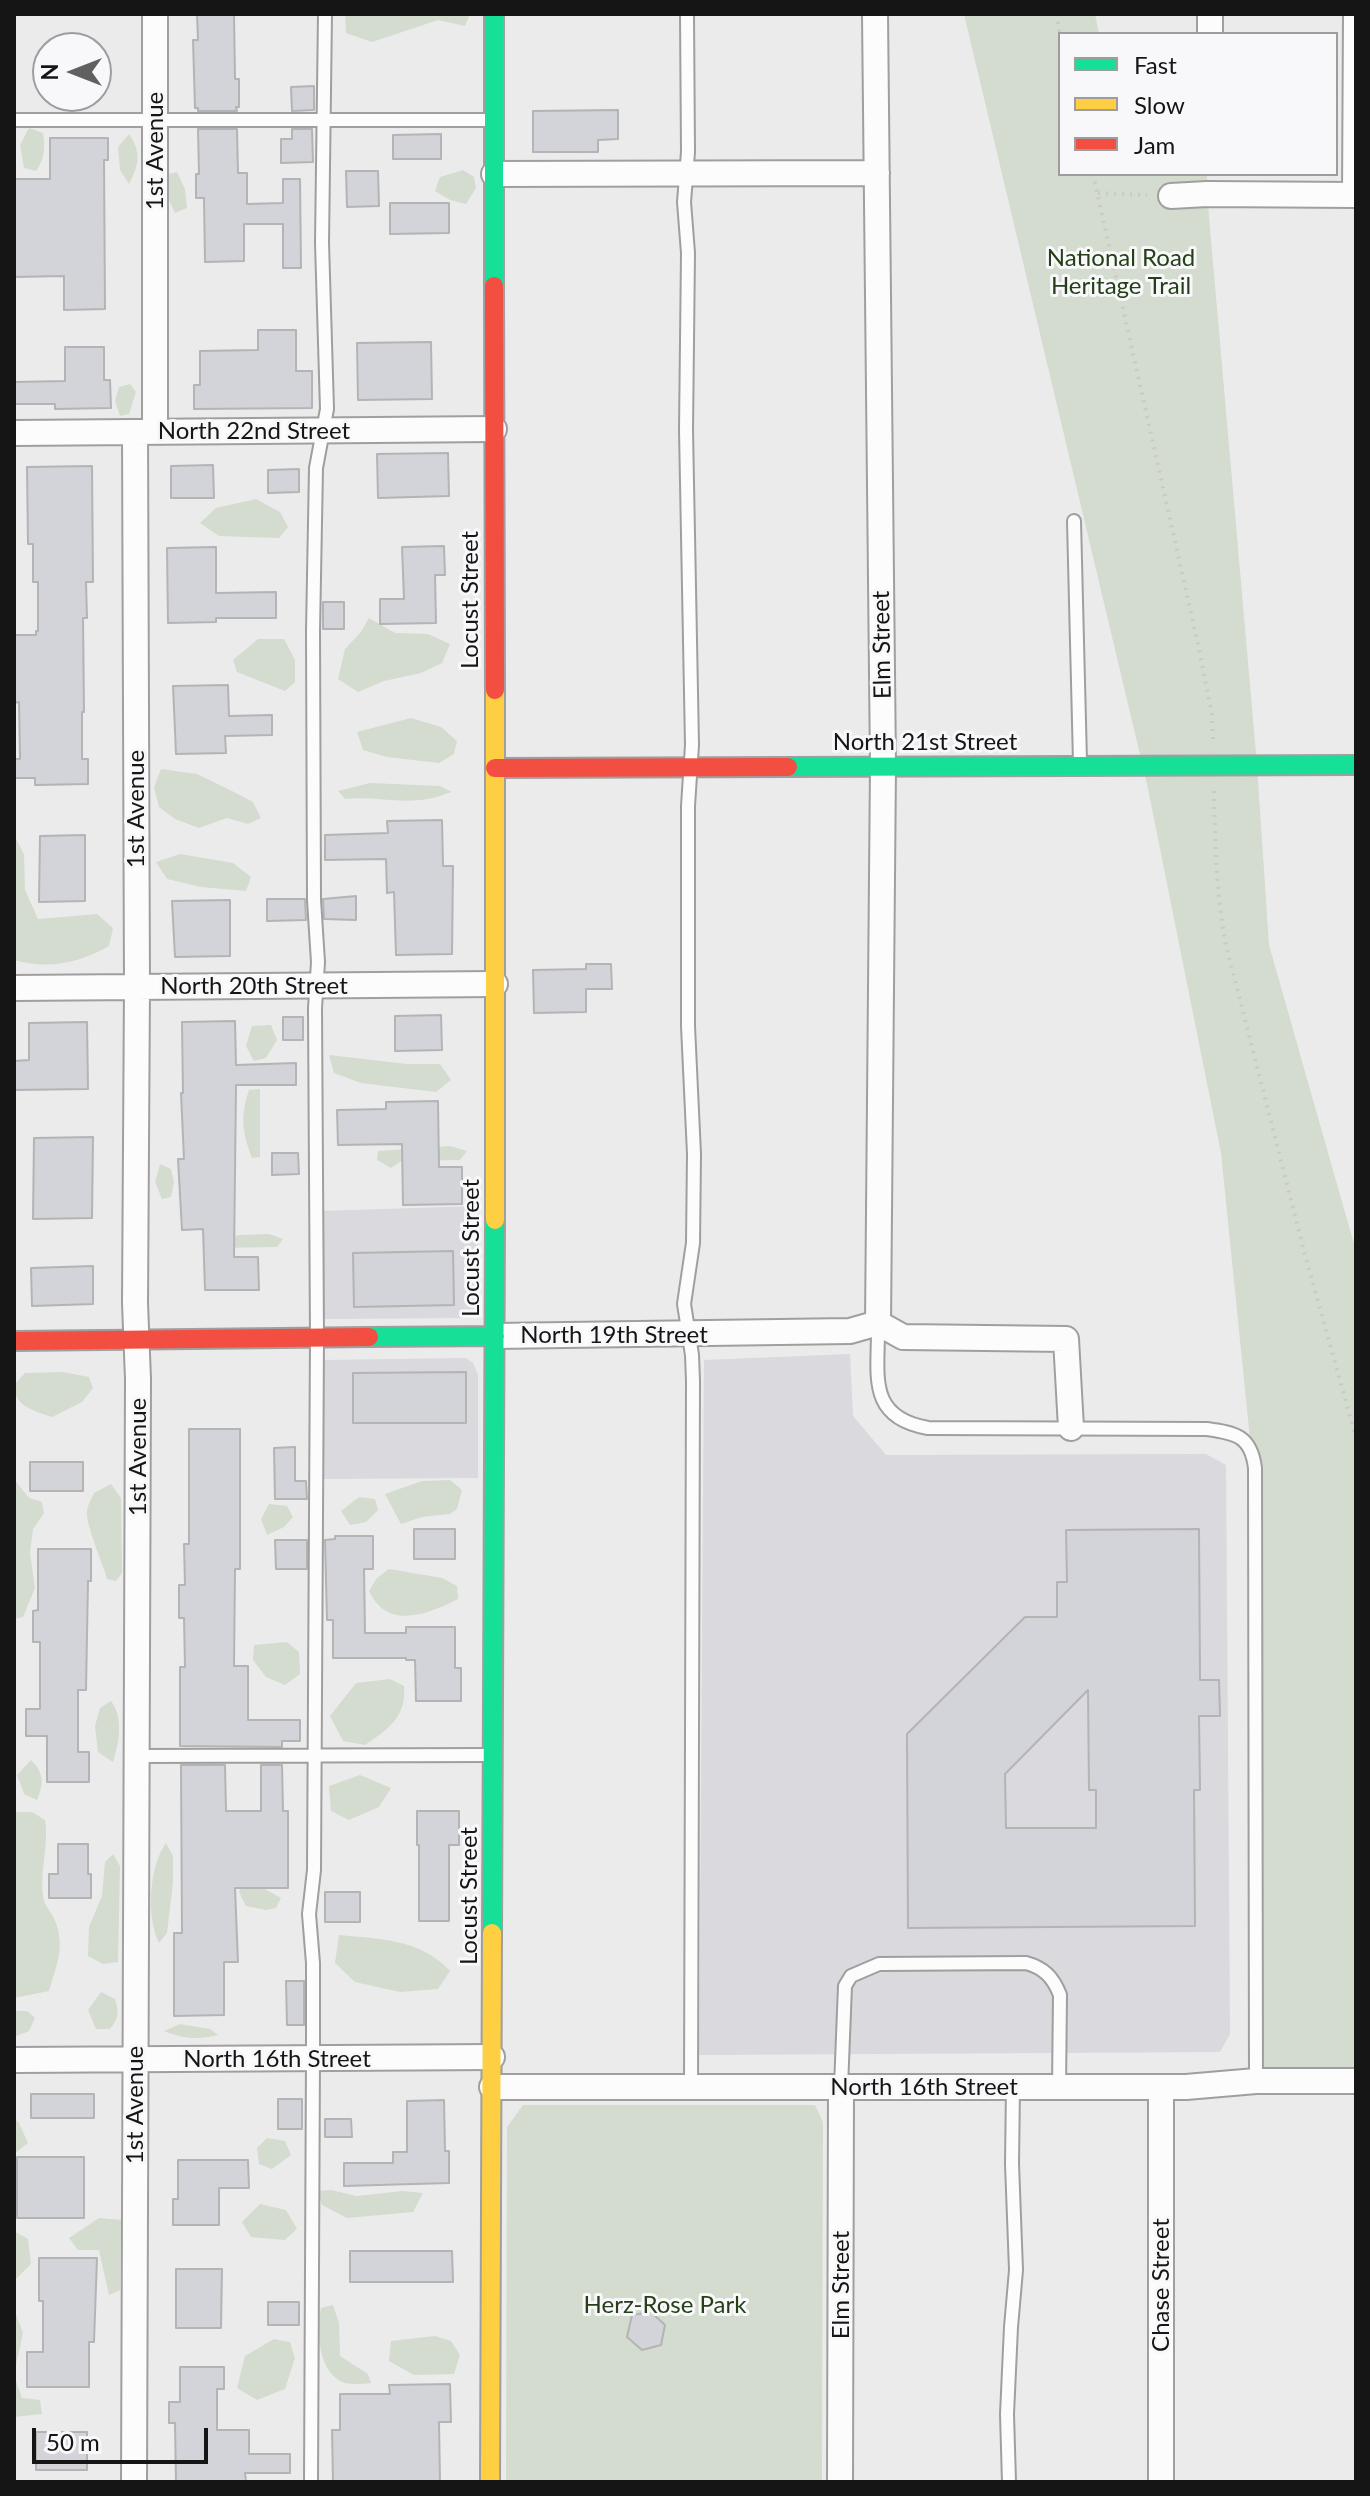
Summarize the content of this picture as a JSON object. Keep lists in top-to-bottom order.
{
  "streets": {
    "street": [
      "1st Avenue",
      "North 22nd Street",
      "Locust Street",
      "Elm Street",
      "North 21st Street",
      "North 20th Street",
      "North 19th Street",
      "North 16th Street",
      "Chase Street"
    ]
  },
  "crossings": [
    ["1st Avenue", "North 22nd Street"],
    ["1st Avenue", "North 20th Street"],
    ["1st Avenue", "North 19th Street"],
    ["1st Avenue", "North 16th Street"],
    ["North 22nd Street", "Locust Street"],
    ["Locust Street", "North 21st Street"],
    ["Locust Street", "North 20th Street"],
    ["Locust Street", "North 19th Street"],
    ["Locust Street", "North 16th Street"],
    ["Elm Street", "North 21st Street"],
    ["Elm Street", "North 19th Street"],
    ["Elm Street", "North 16th Street"],
    ["North 16th Street", "Chase Street"]
  ],
  "parks": ["National Road Heritage Trail", "Herz-Rose Park"],
  "legend": ["Fast", "Slow", "Jam"],
  "scale_bar": "50 m",
  "north": "left"
}
